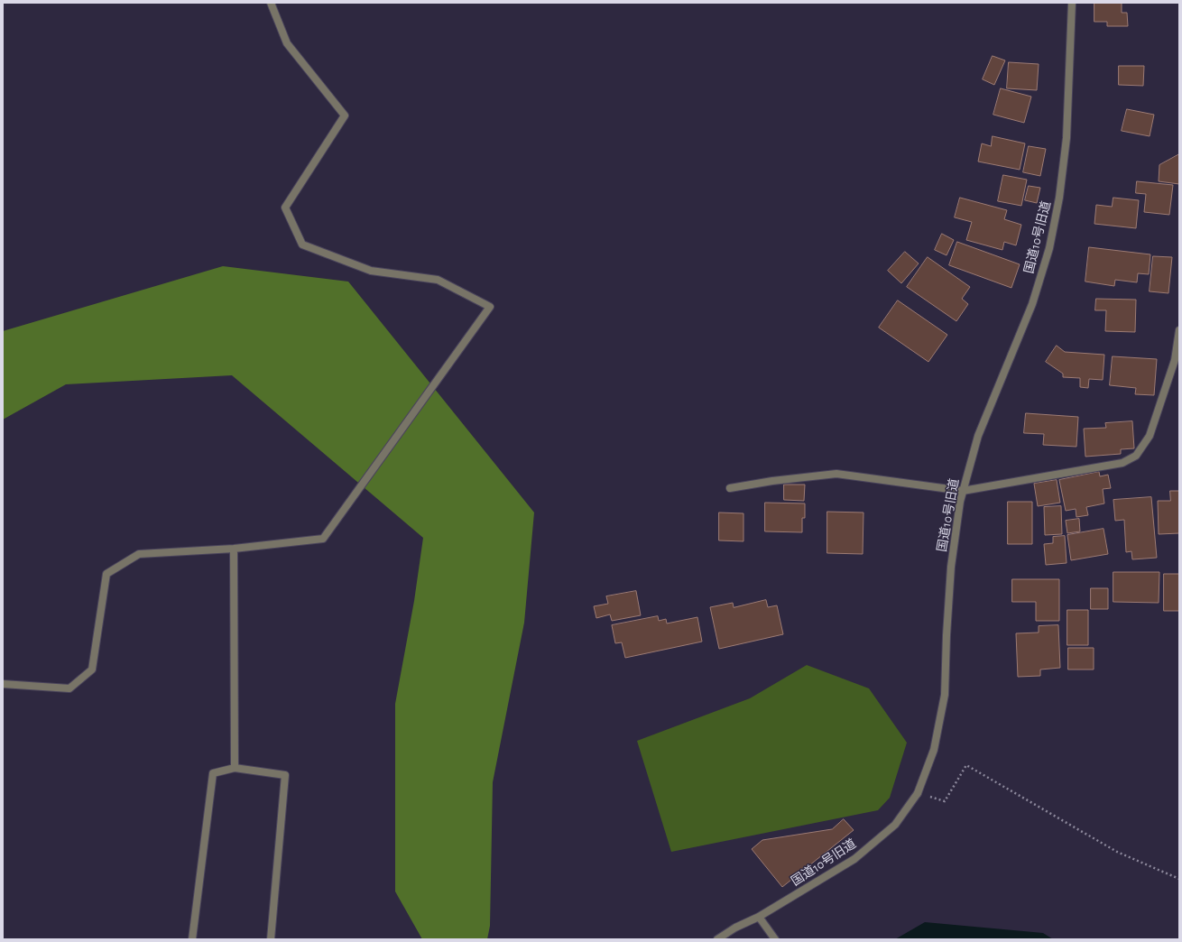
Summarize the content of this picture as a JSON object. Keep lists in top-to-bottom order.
{
  "streets": {
    "street": ["国道10号旧道"]
  }
}
